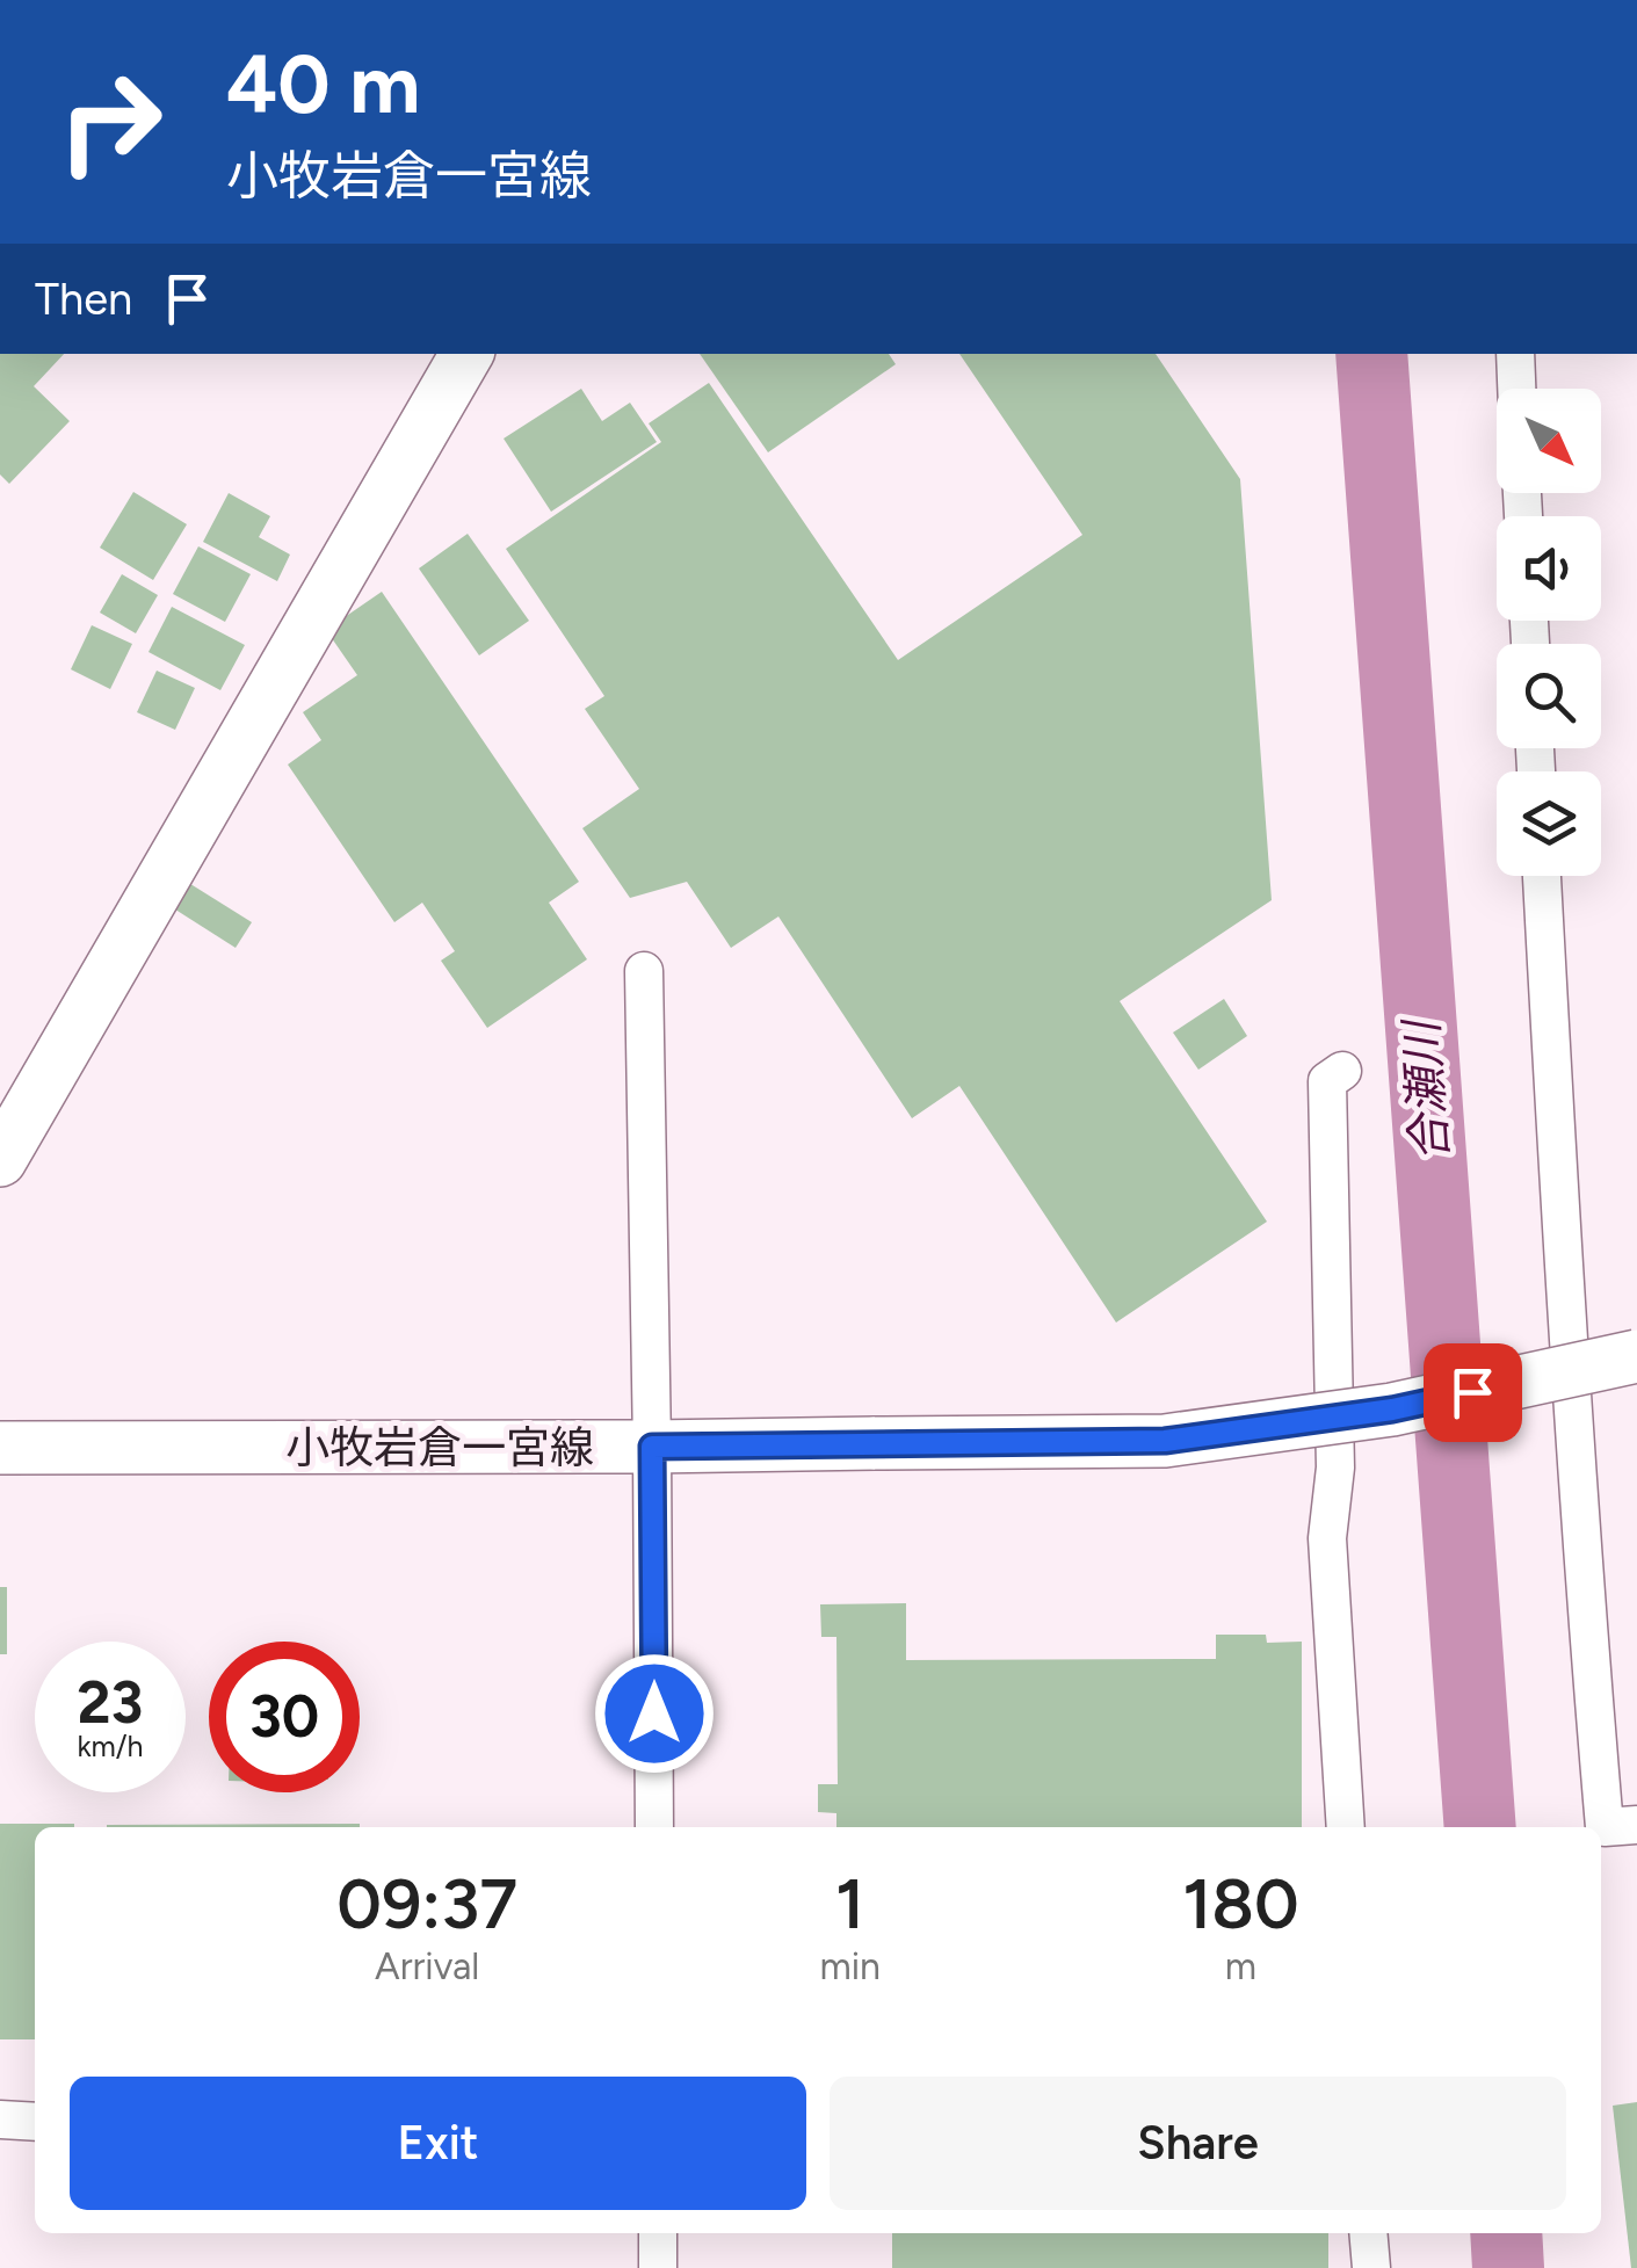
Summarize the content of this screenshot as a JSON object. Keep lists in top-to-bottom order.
{
  "streets": {
    "main road": ["小牧岩倉一宮線"]
  },
  "water": ["合瀬川"],
  "north": "bottom right",
  "page": {
    "turn": ["40 m", "小牧岩倉一宮線"],
    "then": "Then",
    "speed": "23 km/h",
    "limit": "30",
    "eta": [
      "09:37",
      "Arrival",
      "1",
      "min",
      "180",
      "m"
    ],
    "buttons": ["Exit", "Share"]
  }
}
